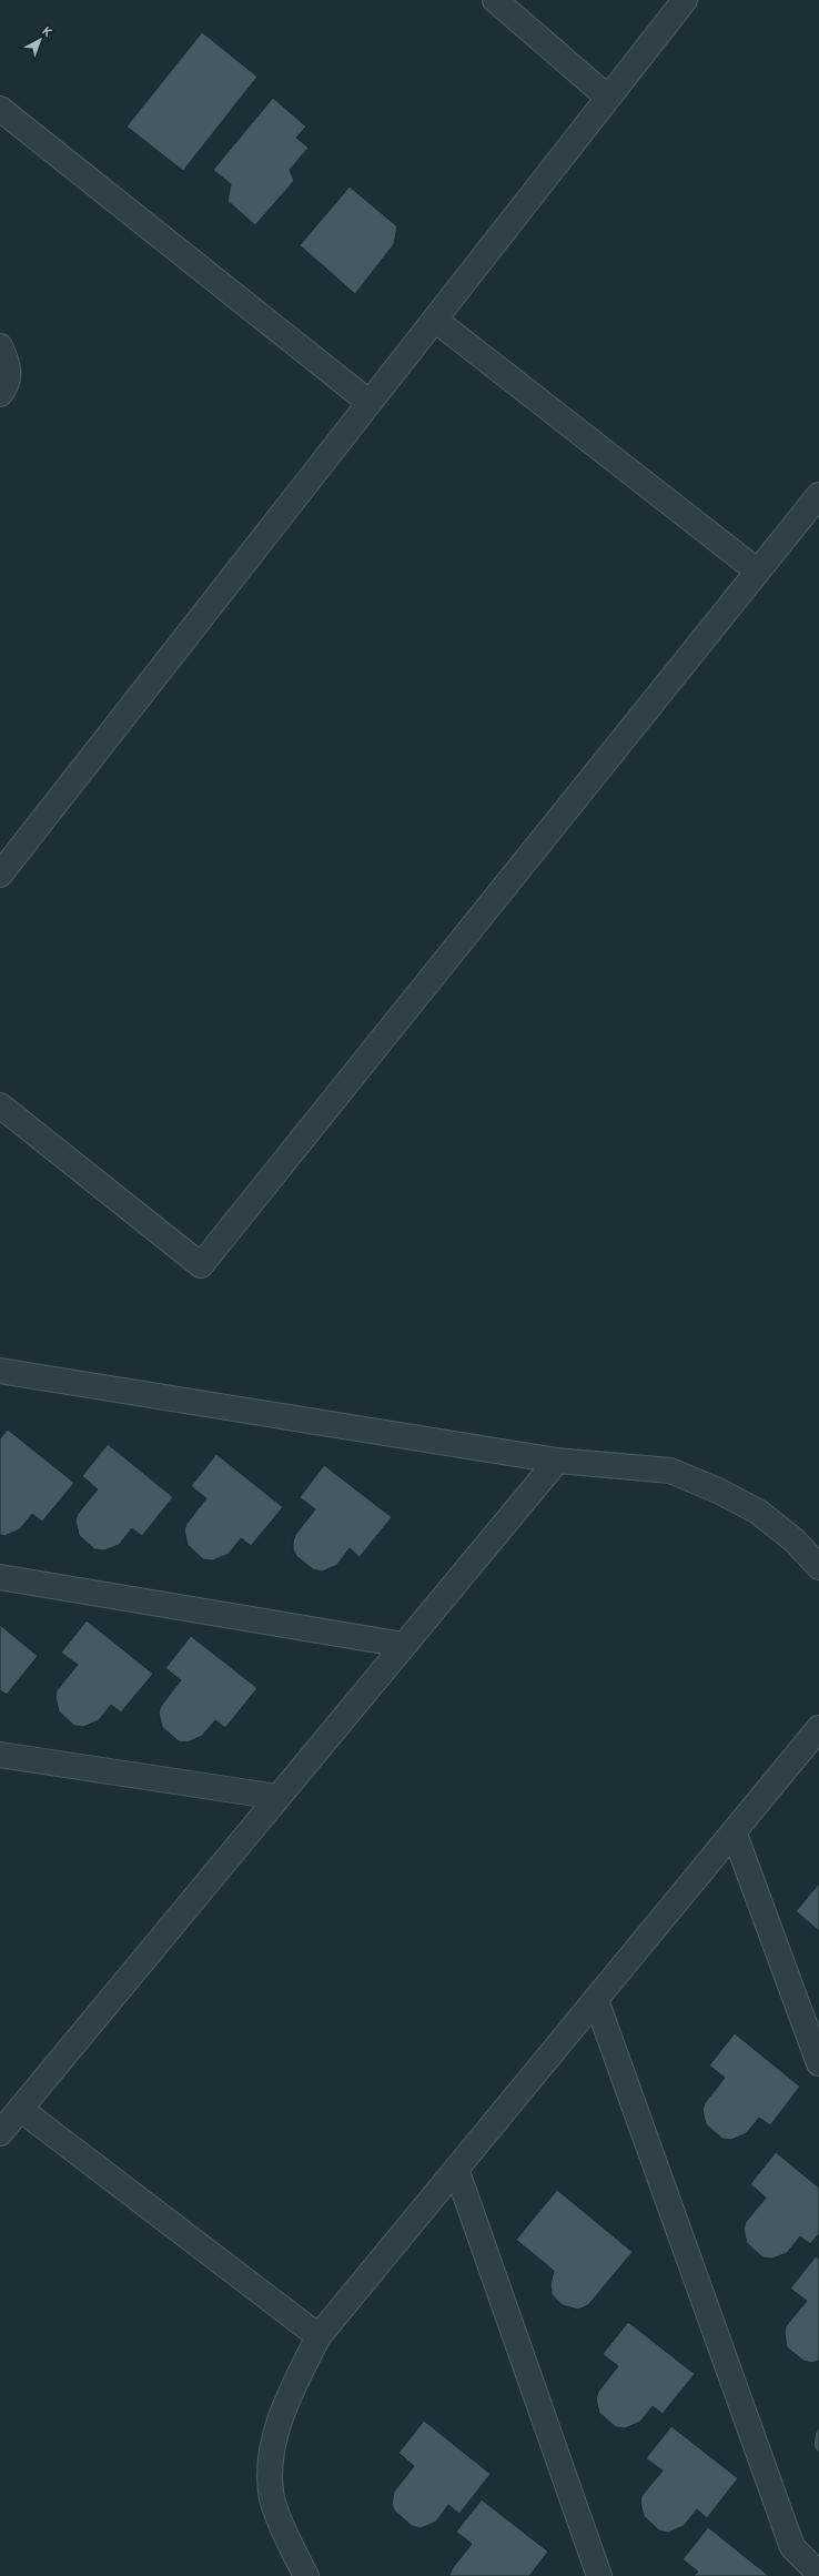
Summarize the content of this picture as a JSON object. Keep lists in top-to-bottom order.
{
  "north": "top right"
}
